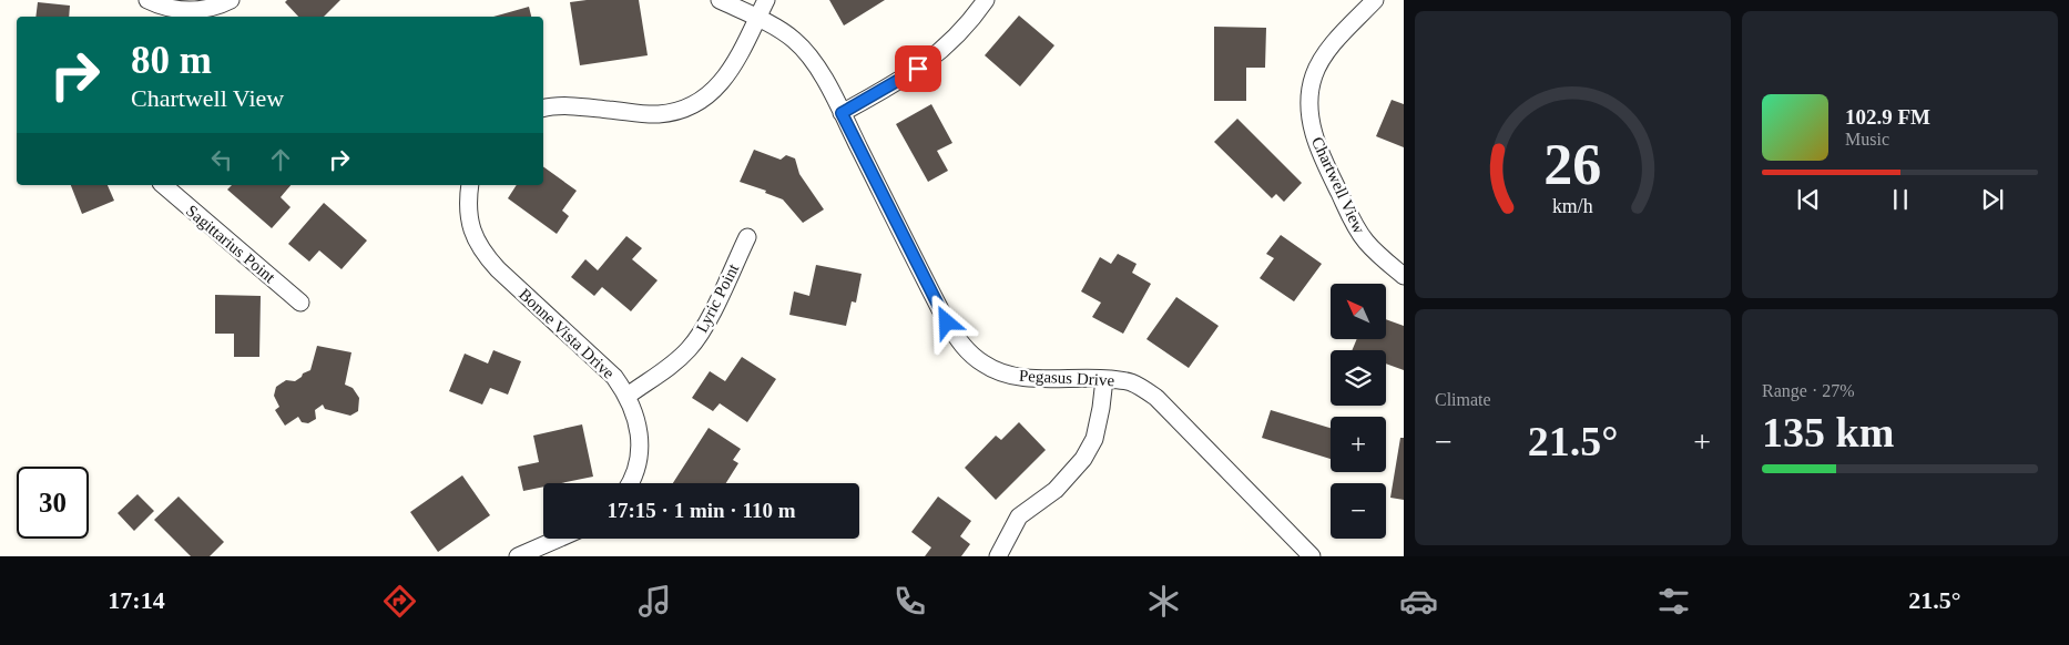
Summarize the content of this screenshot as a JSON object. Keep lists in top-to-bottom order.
{
  "streets": {
    "street": [
      "Chartwell View",
      "Sagittarius Point",
      "Lyric Point",
      "Bonne Vista Drive",
      "Pegasus Drive"
    ]
  },
  "crossings": [
    ["Lyric Point", "Bonne Vista Drive"]
  ],
  "north": "top left",
  "page": {
    "turn": ["80 m", "Chartwell View"],
    "song": ["102.9 FM", "Music"],
    "map_buttons": ["+", "−"],
    "tile": [
      "Climate",
      ["Range · 27%", "135 km"]
    ],
    "heat": ["−", "21.5°", "+"],
    "limit": "30",
    "trip": "17:15 · 1 min · 110 m",
    "tabs": ["17:14", "21.5°"],
    "gauge": ["26", "km/h"]
  }
}
